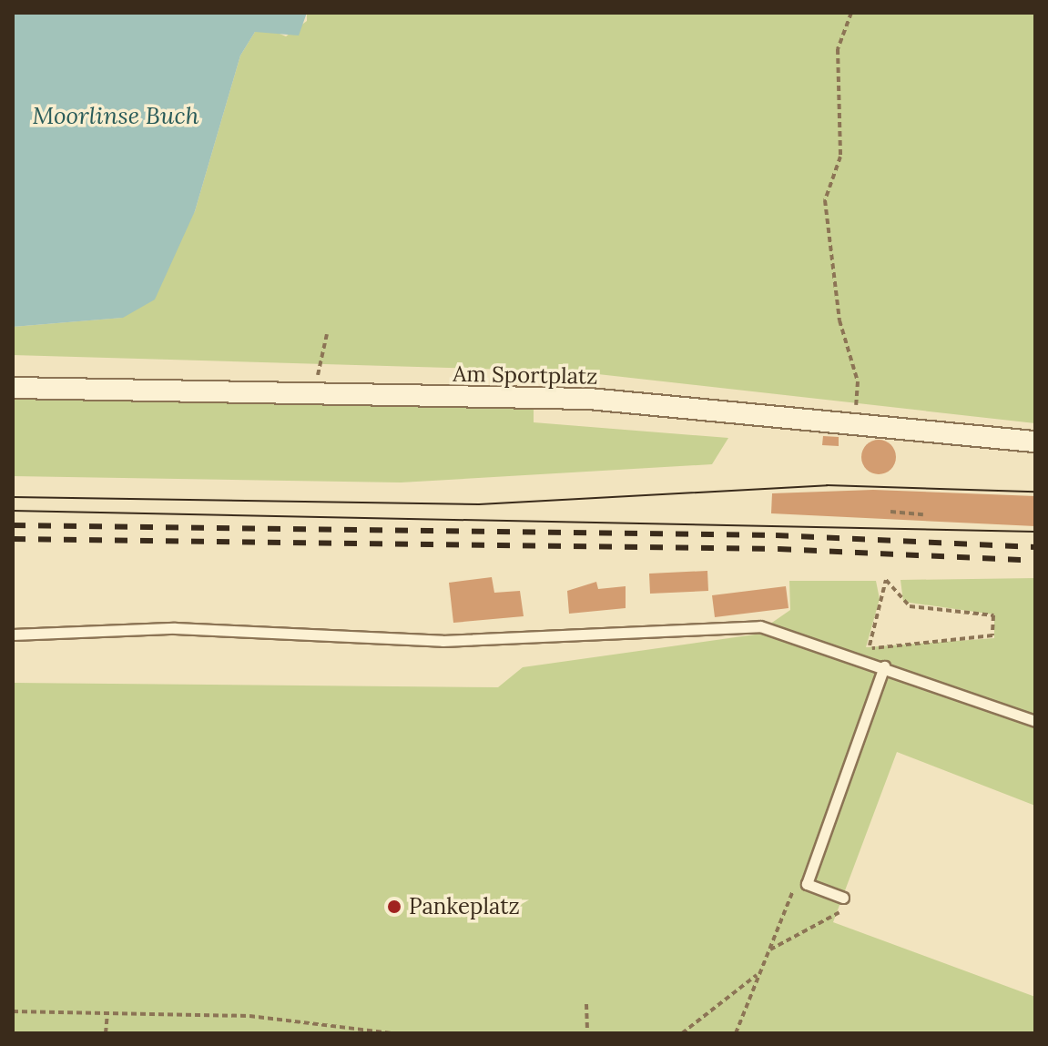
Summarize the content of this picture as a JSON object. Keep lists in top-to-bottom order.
{
  "streets": {
    "street": ["Am Sportplatz"]
  },
  "water": ["Moorlinse Buch"],
  "places": ["Pankeplatz"]
}
